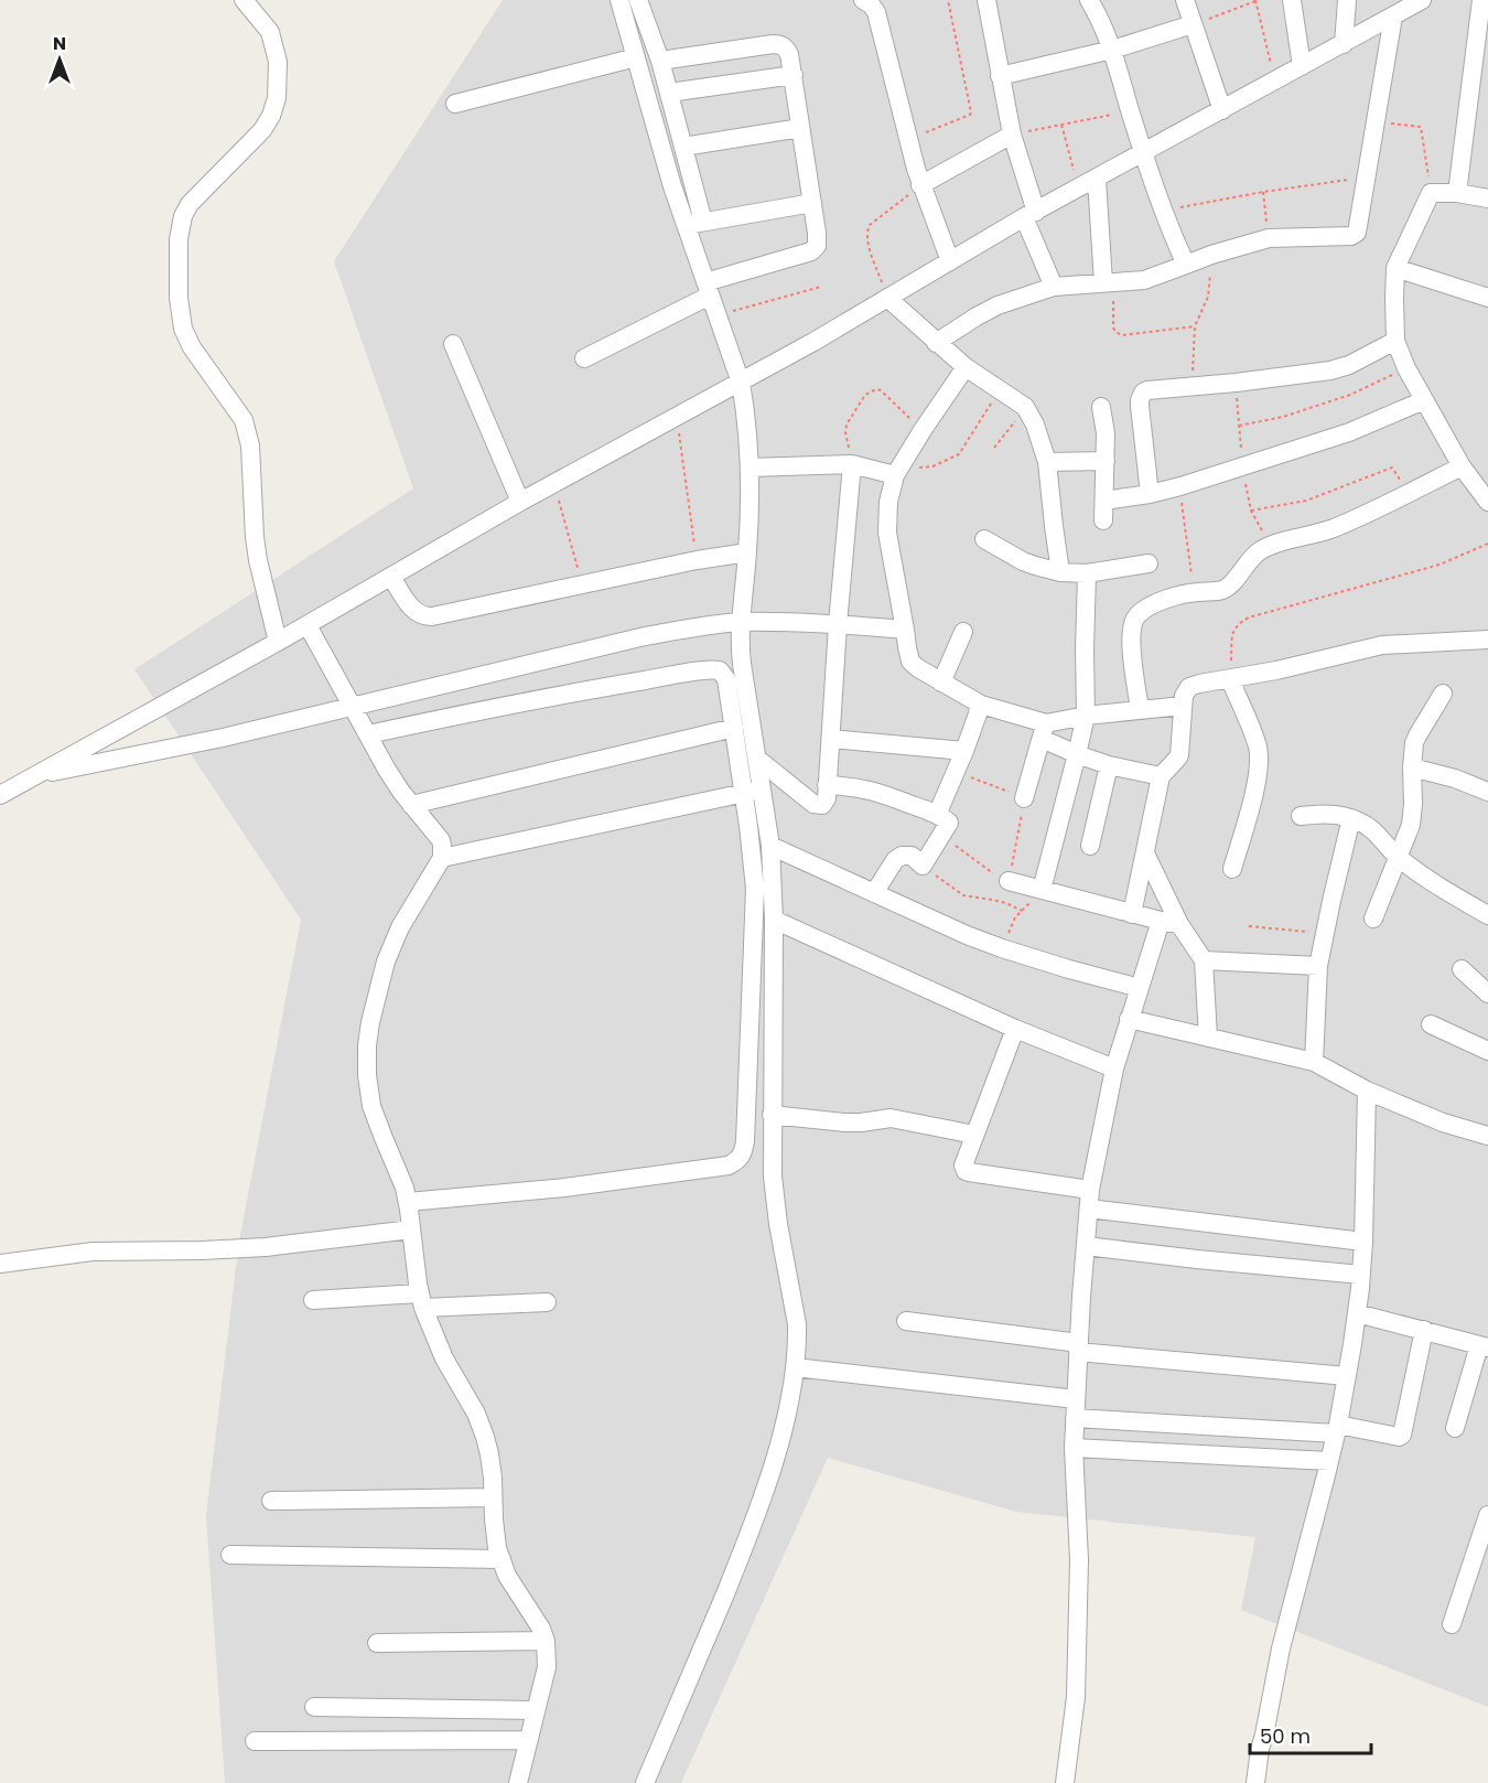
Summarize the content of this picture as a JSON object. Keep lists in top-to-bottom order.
{
  "scale_bar": "50 m",
  "north": "top"
}
